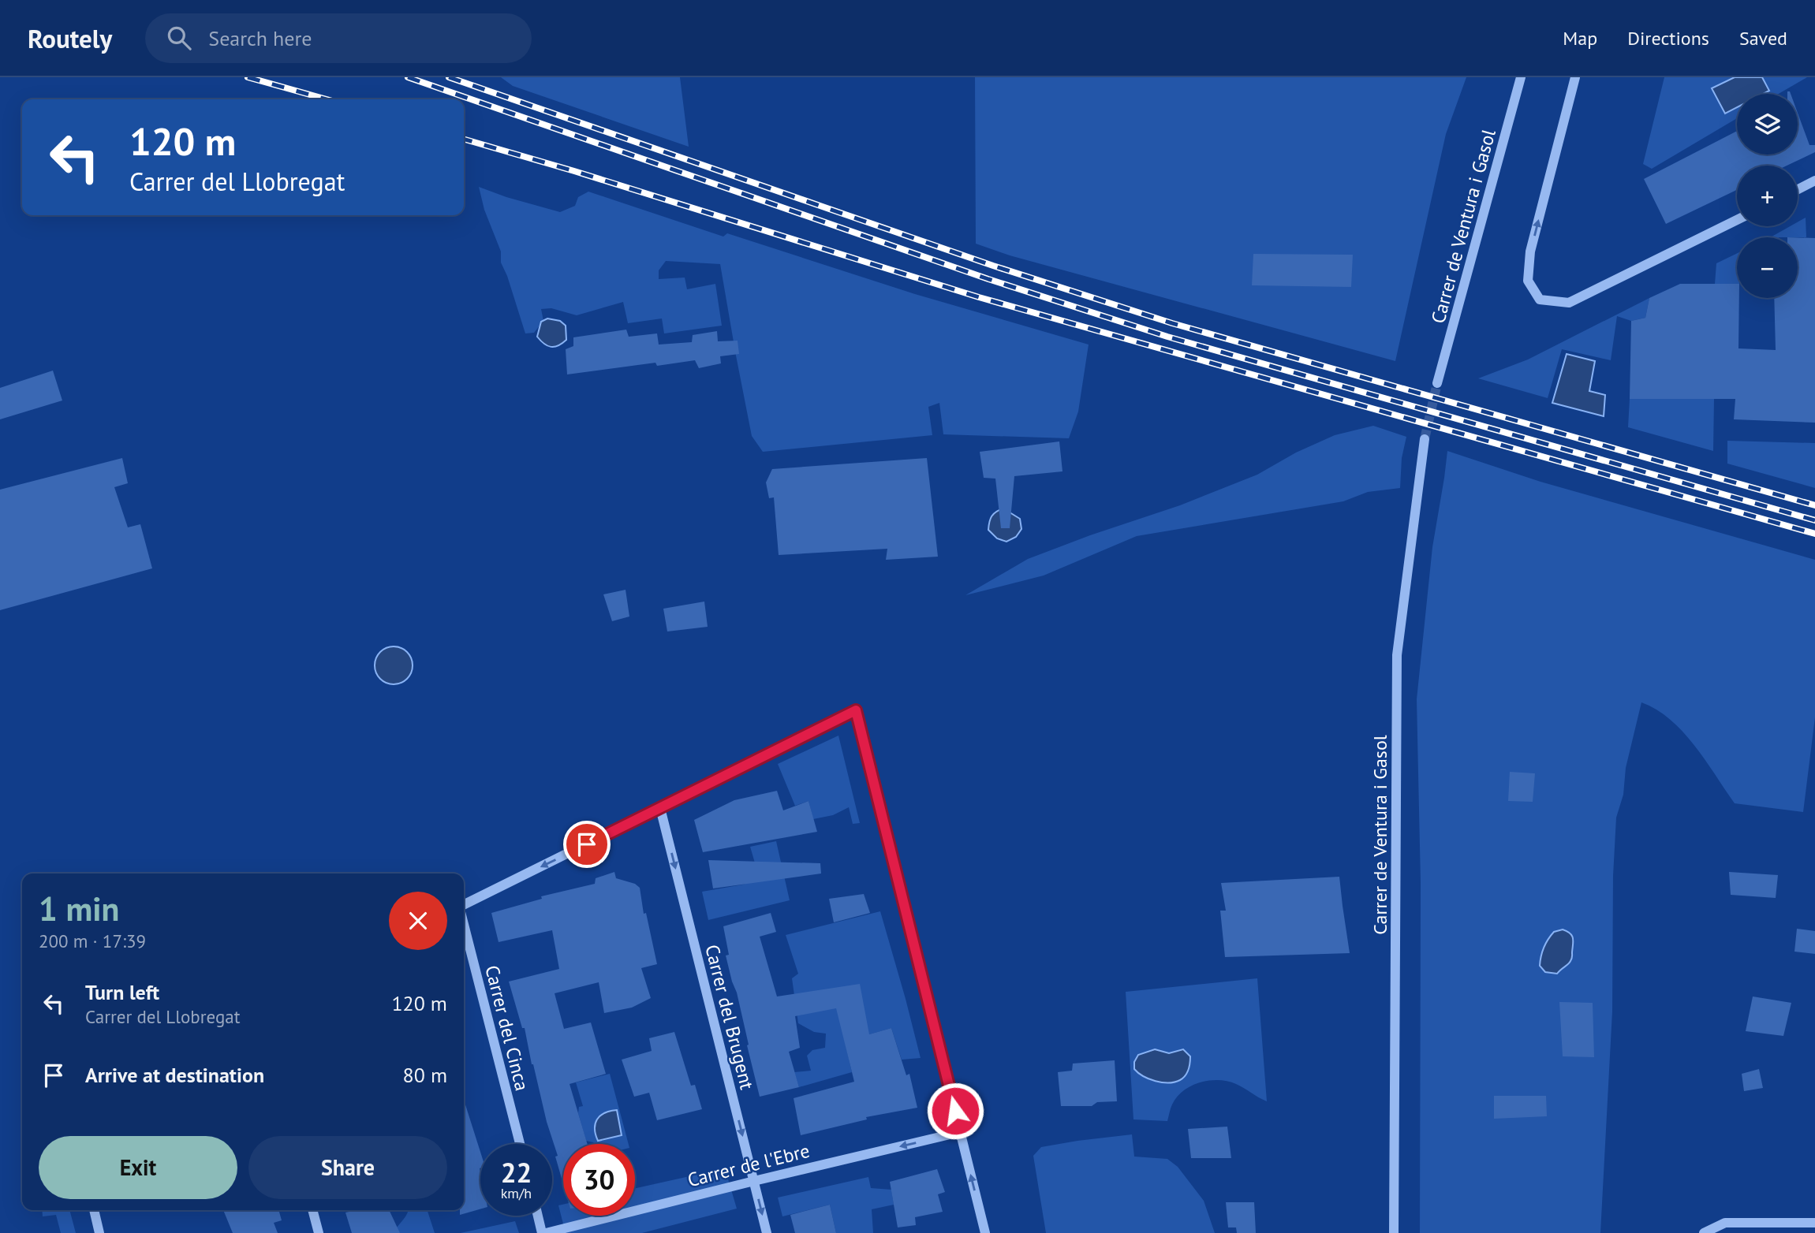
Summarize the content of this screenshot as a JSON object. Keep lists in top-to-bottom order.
{
  "streets": {
    "street": [
      "Carrer de Ventura i Gasol",
      "Carrer del Brugent",
      "Carrer del Cinca",
      "Carrer de l'Ebre"
    ]
  },
  "crossings": [
    ["Carrer del Brugent", "Carrer de l'Ebre"]
  ],
  "one_way": ["Carrer del Brugent", "Carrer de l'Ebre"],
  "page": {
    "header": "Routely",
    "search": "Search here",
    "nav": ["Map", "Directions", "Saved"],
    "map_buttons": ["+", "−"],
    "turn": ["120 m", "Carrer del Llobregat"],
    "heading": ["1 min", "200 m · 17:39"],
    "list": [
      {
        "name": "Turn left",
        "note": "Carrer del Llobregat",
        "value": "120 m"
      },
      {
        "name": "Arrive at destination",
        "value": "80 m"
      }
    ],
    "buttons": ["Exit", "Share"],
    "speed": "22 km/h",
    "limit": "30"
  }
}
